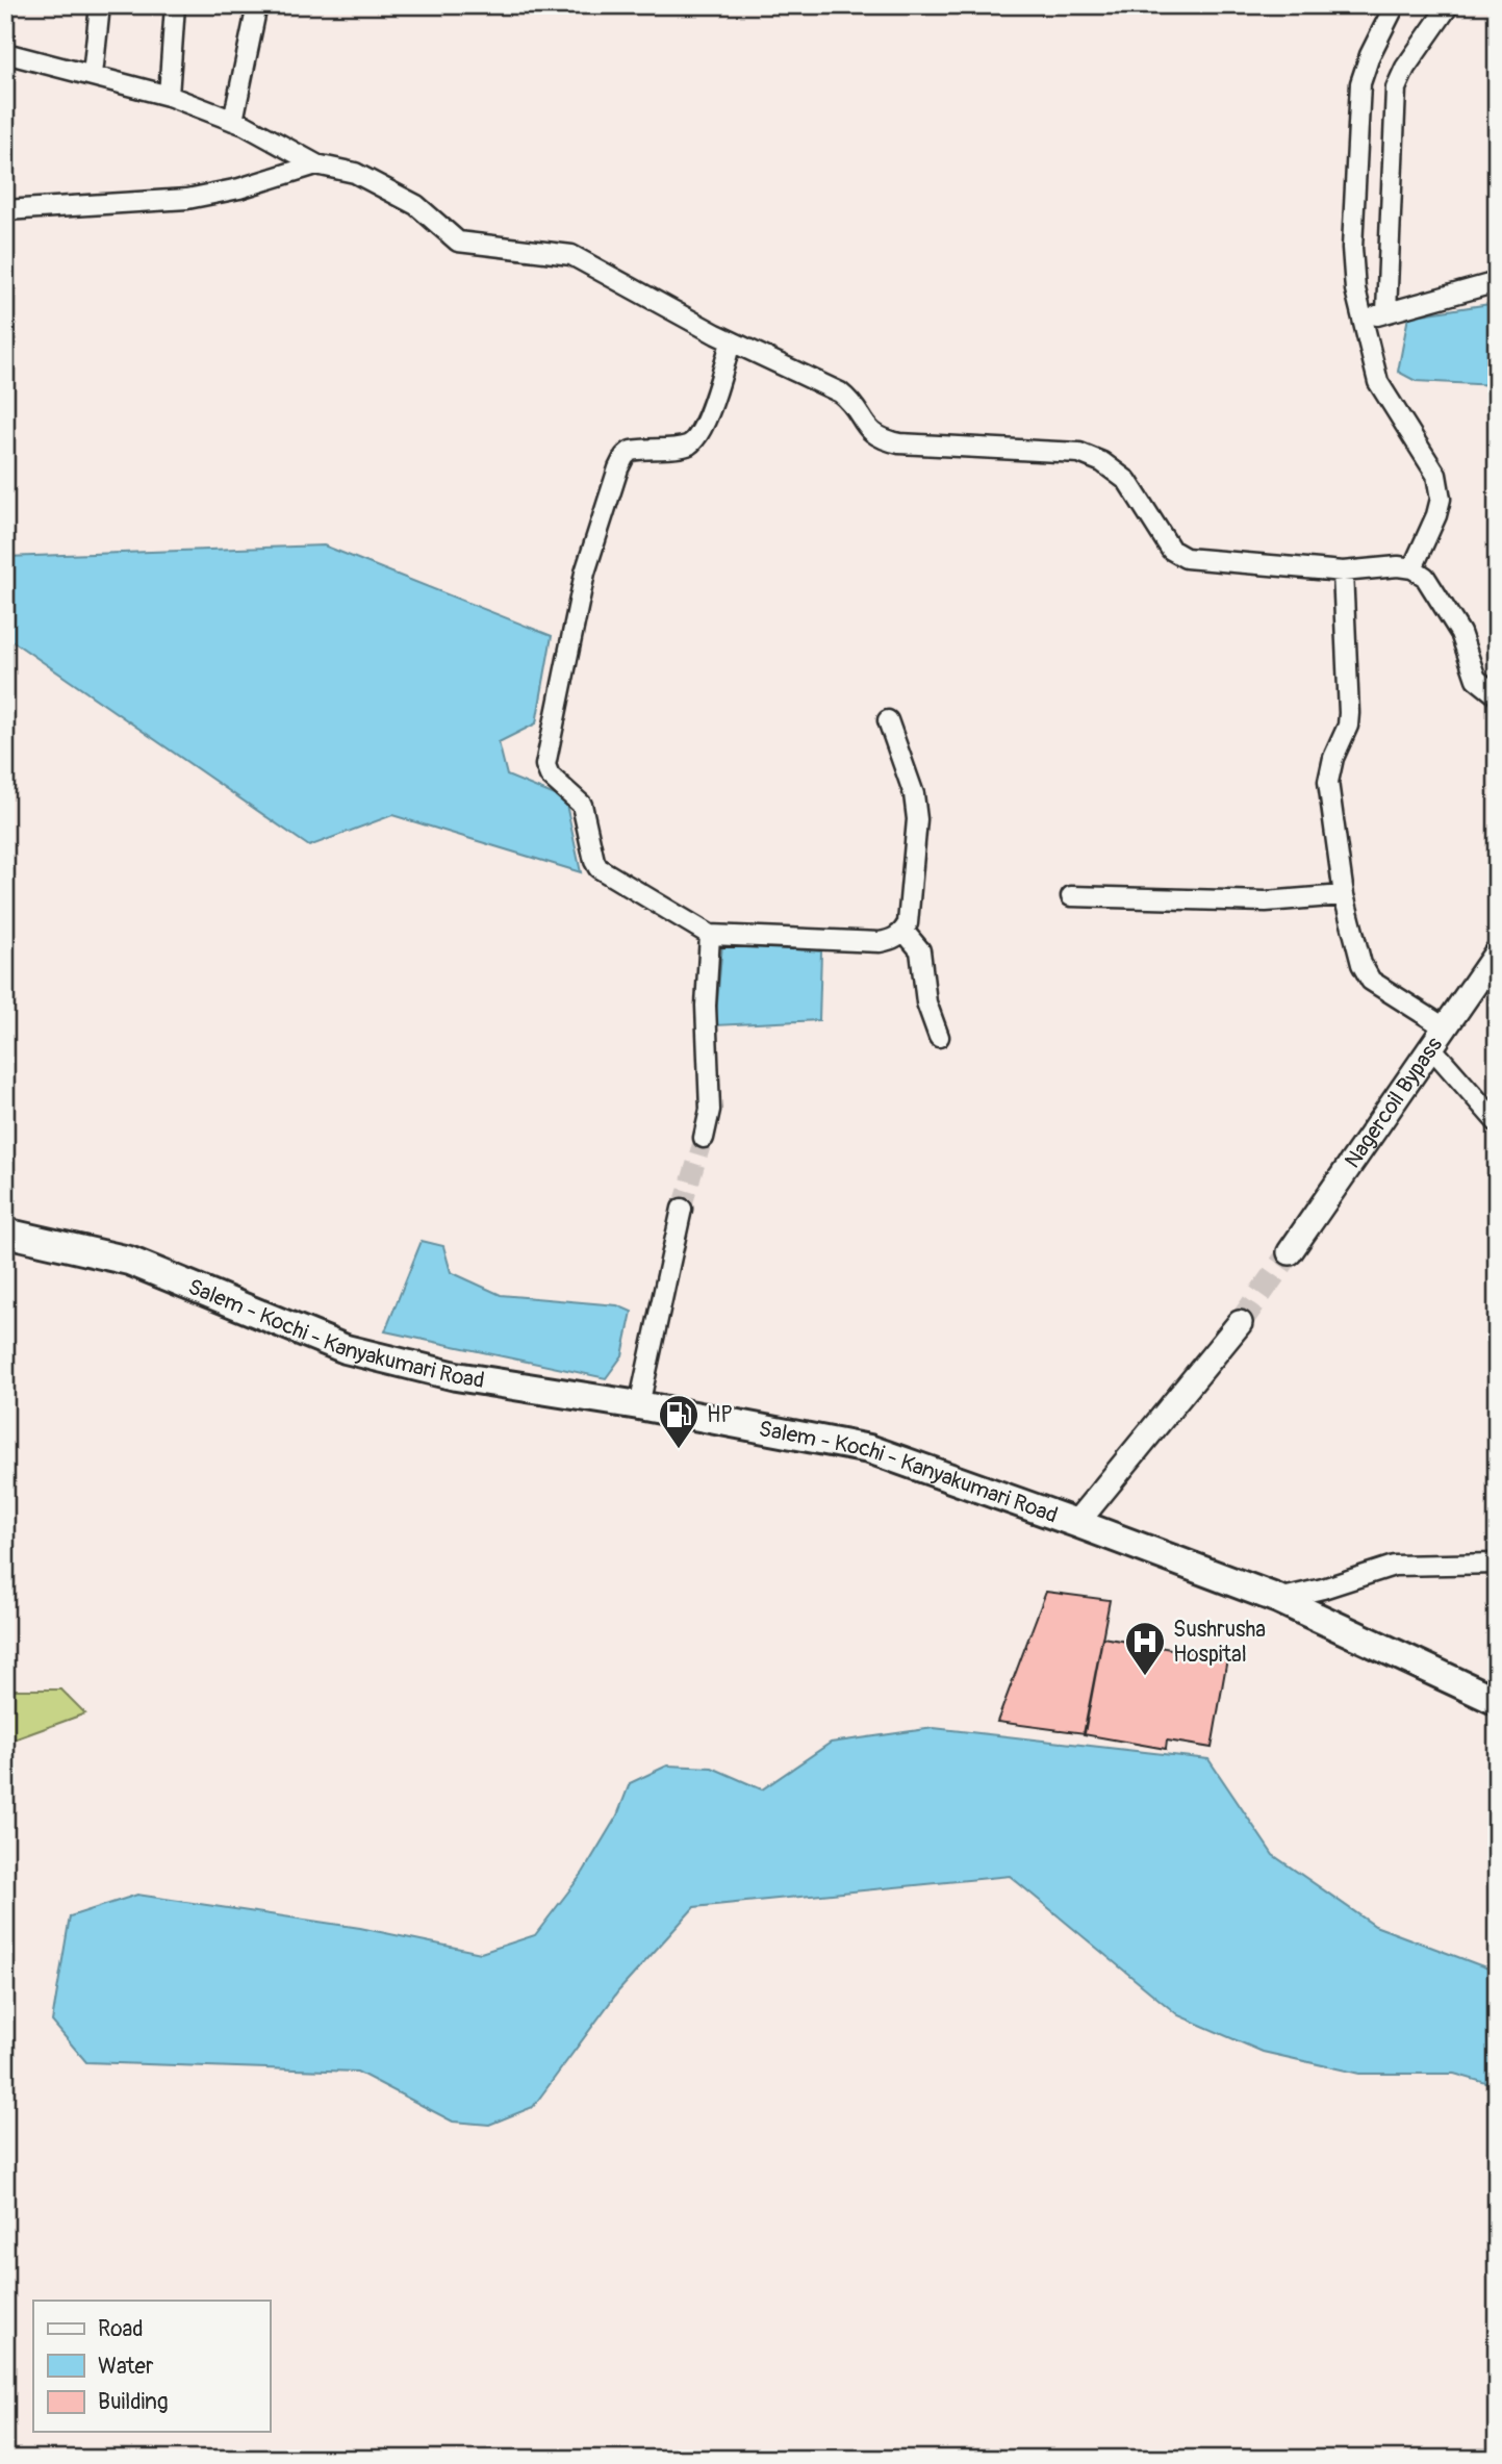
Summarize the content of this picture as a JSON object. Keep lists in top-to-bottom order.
{
  "streets": {
    "highway": ["Salem - Kochi - Kanyakumari Road"],
    "main road": ["Nagercoil Bypass"]
  },
  "places": {
    "fuel station": ["HP"],
    "hospital": ["Sushrusha Hospital"]
  },
  "legend": ["Road", "Water", "Building"]
}
